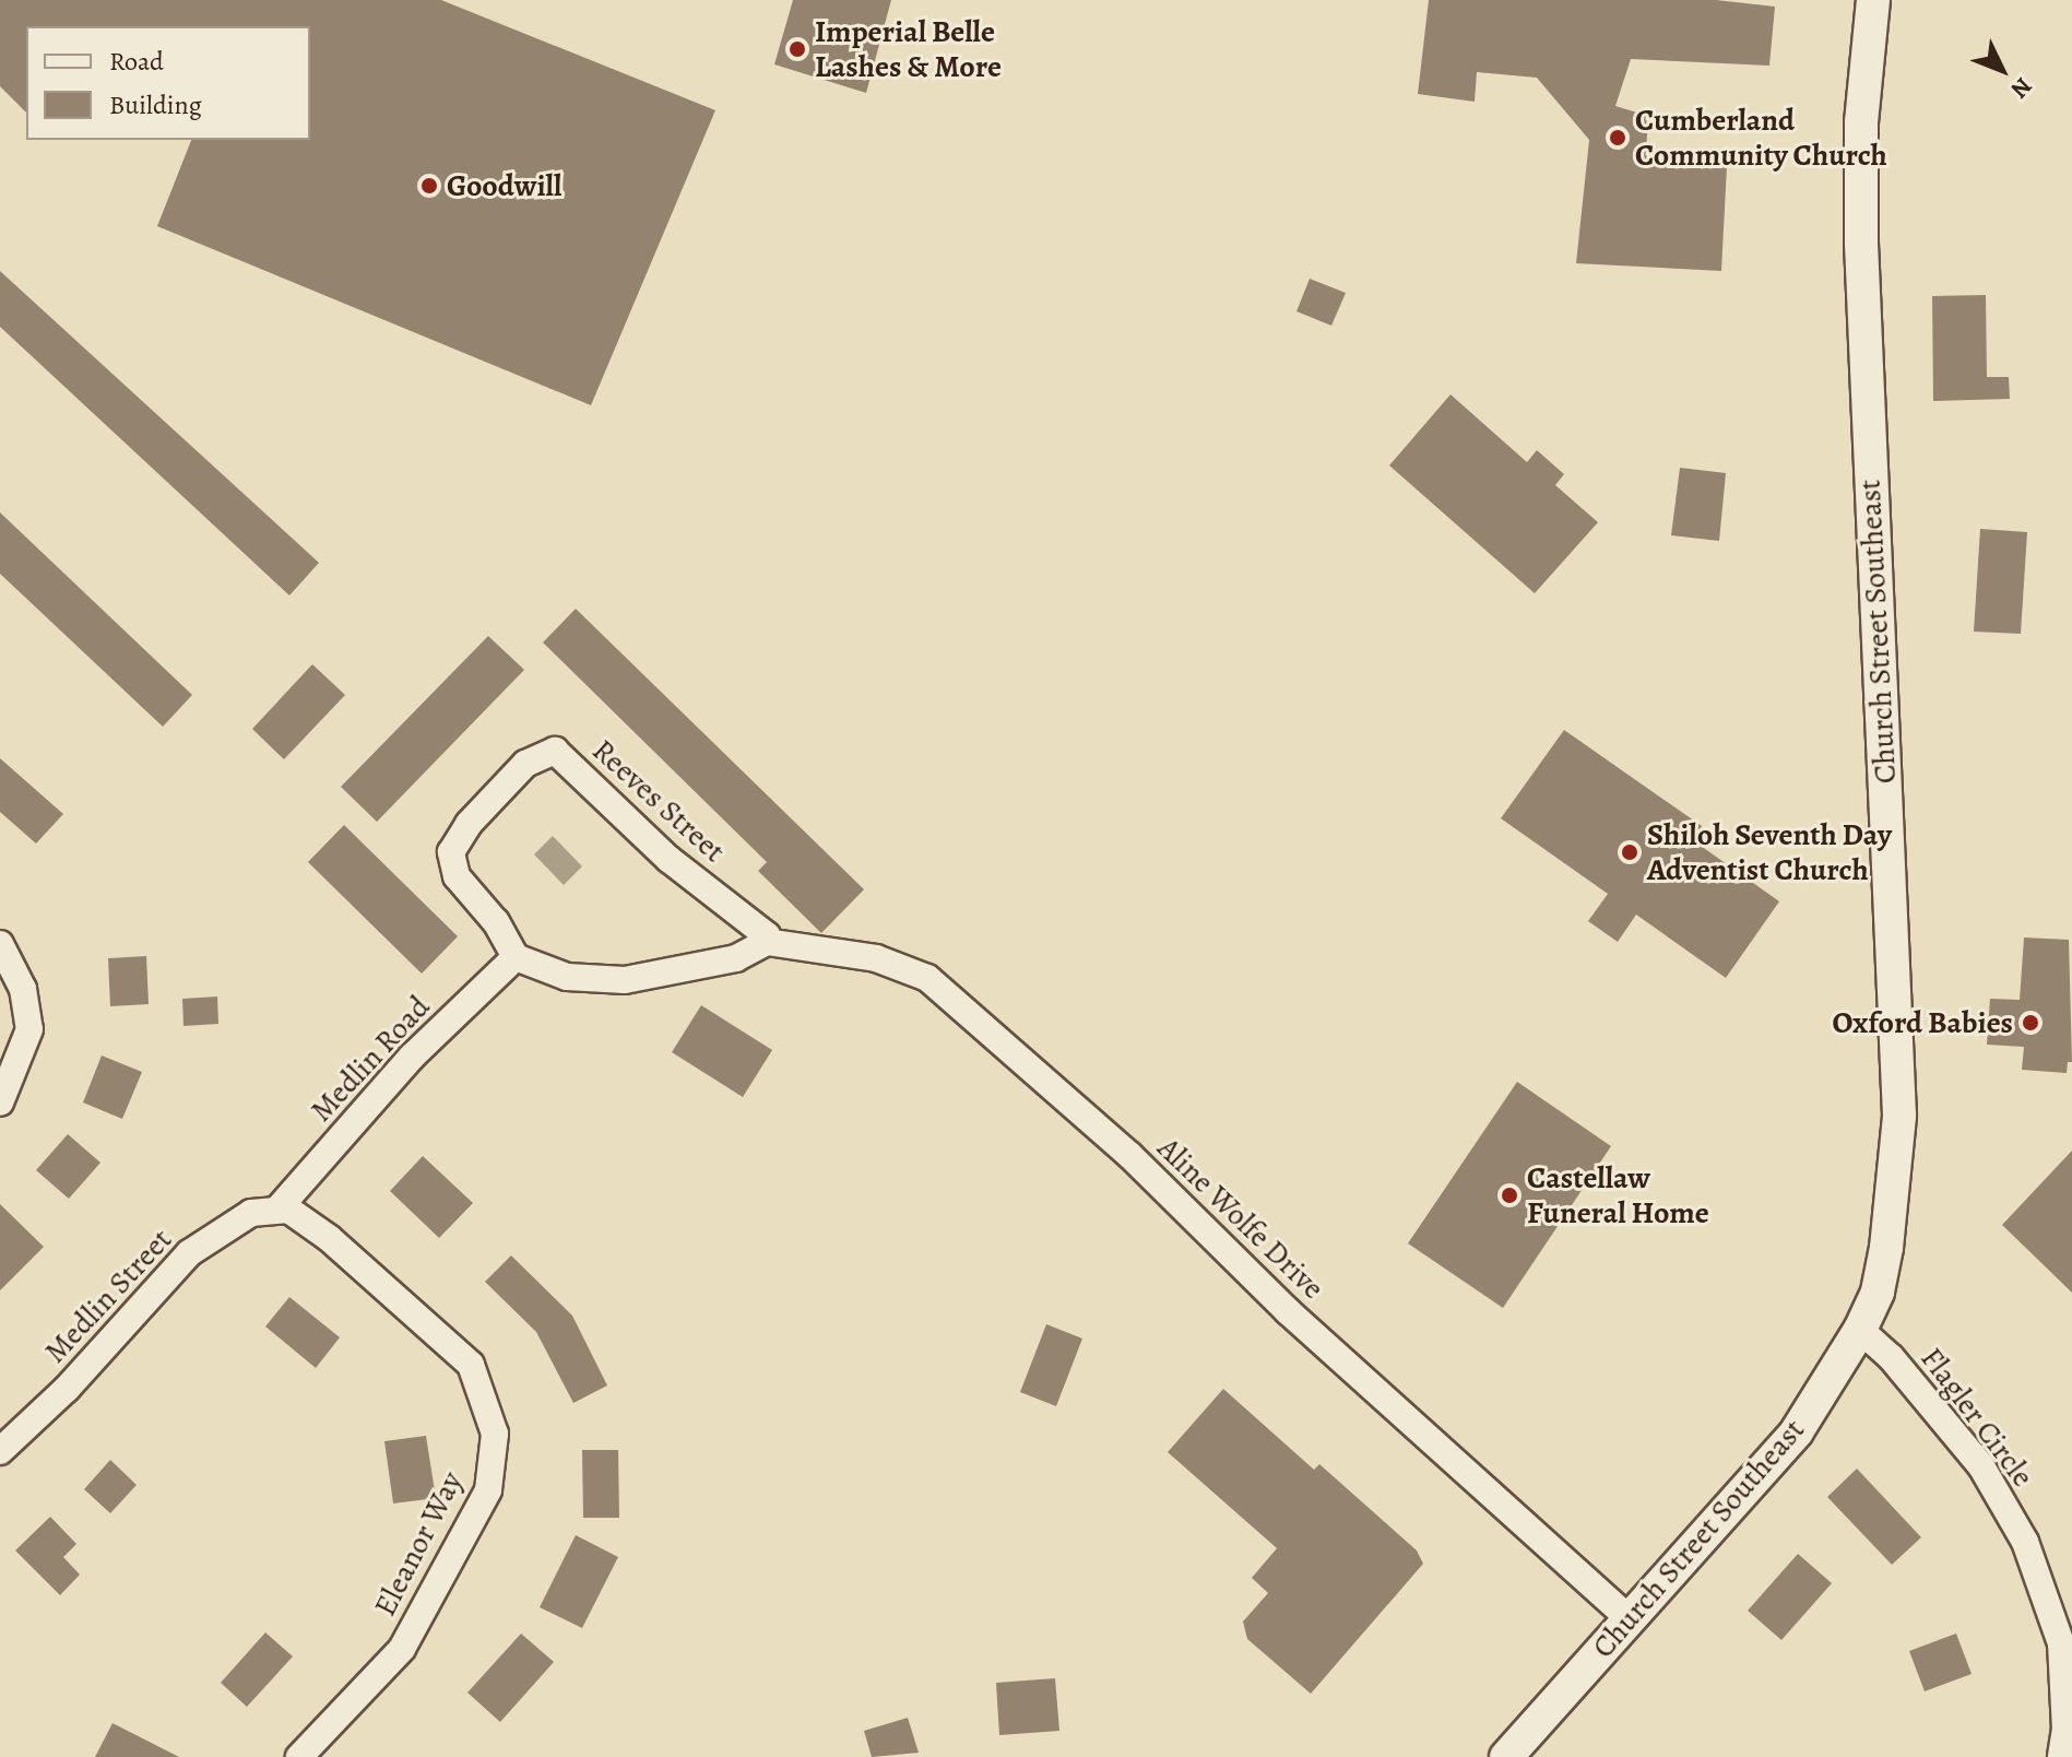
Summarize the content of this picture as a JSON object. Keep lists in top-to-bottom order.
{
  "streets": {
    "street": [
      "Church Street Southeast",
      "Reeves Street",
      "Medlin Road",
      "Aline Wolfe Drive",
      "Medlin Street",
      "Flagler Circle",
      "Eleanor Way"
    ]
  },
  "crossings": [
    ["Church Street Southeast", "Aline Wolfe Drive"],
    ["Church Street Southeast", "Flagler Circle"],
    ["Reeves Street", "Medlin Road"],
    ["Reeves Street", "Aline Wolfe Drive"],
    ["Medlin Road", "Medlin Street"],
    ["Medlin Road", "Eleanor Way"],
    ["Medlin Street", "Eleanor Way"]
  ],
  "places": [
    "Imperial Belle Lashes & More",
    "Cumberland Community Church",
    "Goodwill",
    "Shiloh Seventh Day Adventist Church",
    "Oxford Babies",
    "Castellaw Funeral Home"
  ],
  "legend": ["Road", "Building"],
  "north": "bottom right"
}
